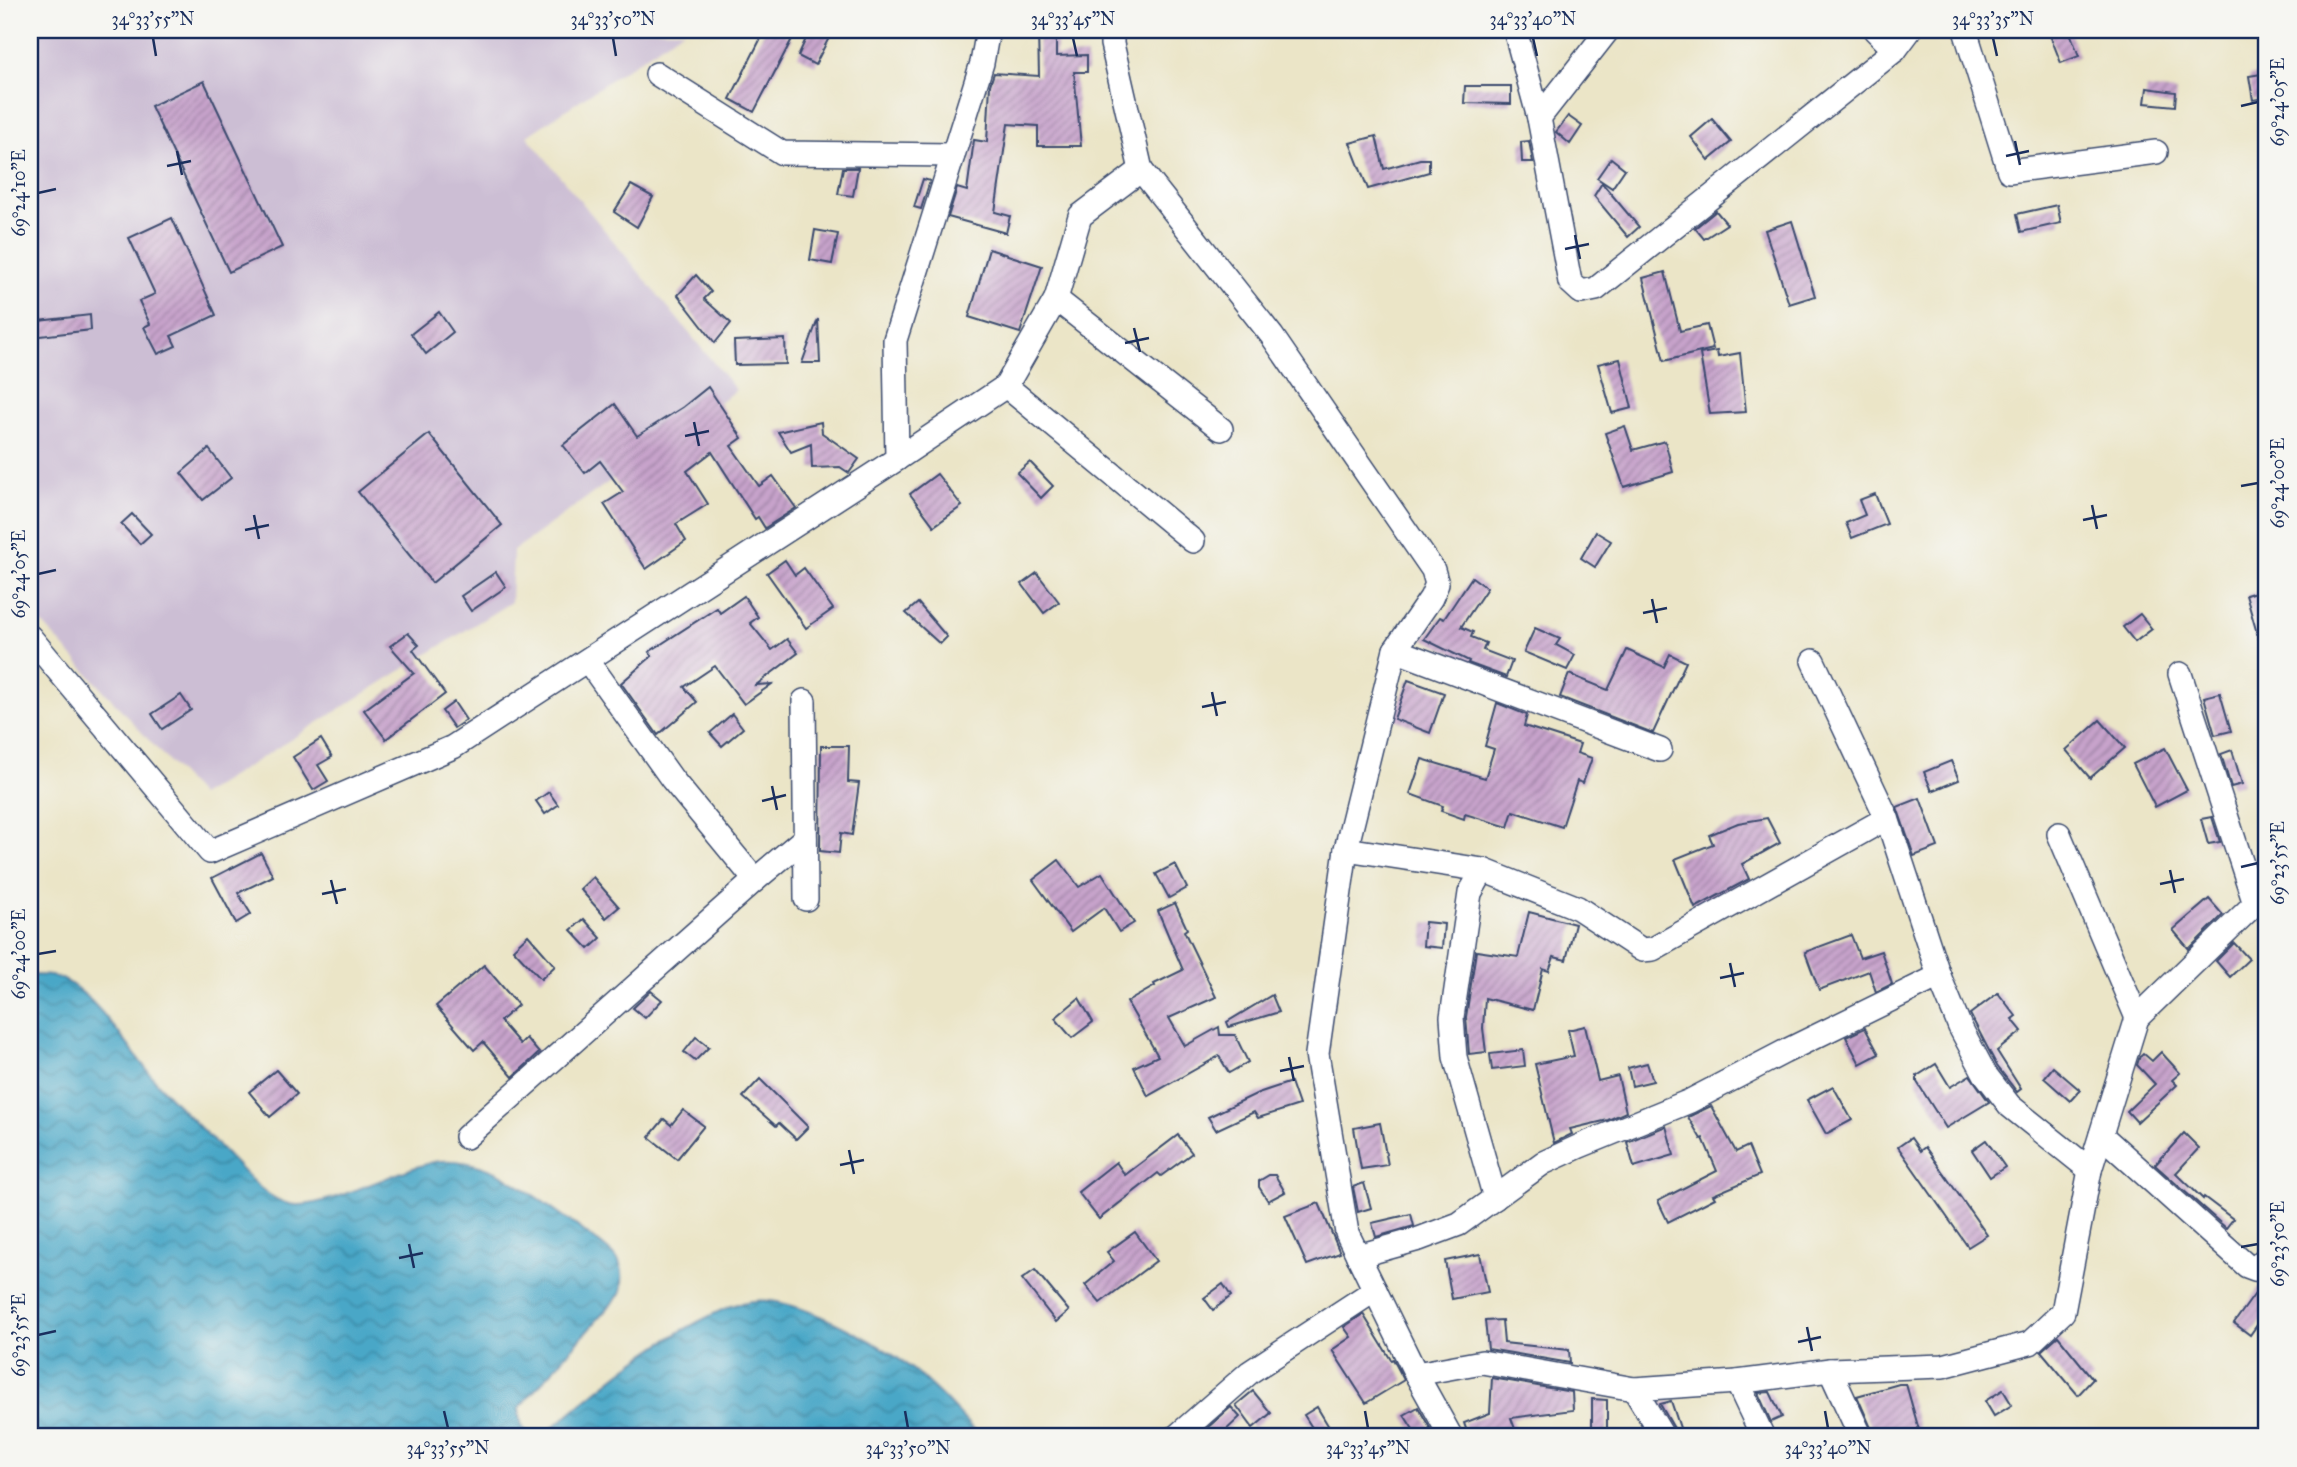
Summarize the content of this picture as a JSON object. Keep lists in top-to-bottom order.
{
  "coordinates": [
    "34°33'55\"N",
    "34°33'50\"N",
    "34°33'45\"N",
    "34°33'40\"N",
    "34°33'35\"N",
    "69°24'05\"E",
    "69°24'10\"E",
    "69°24'00\"E",
    "69°23'55\"E",
    "69°23'50\"E"
  ]
}
